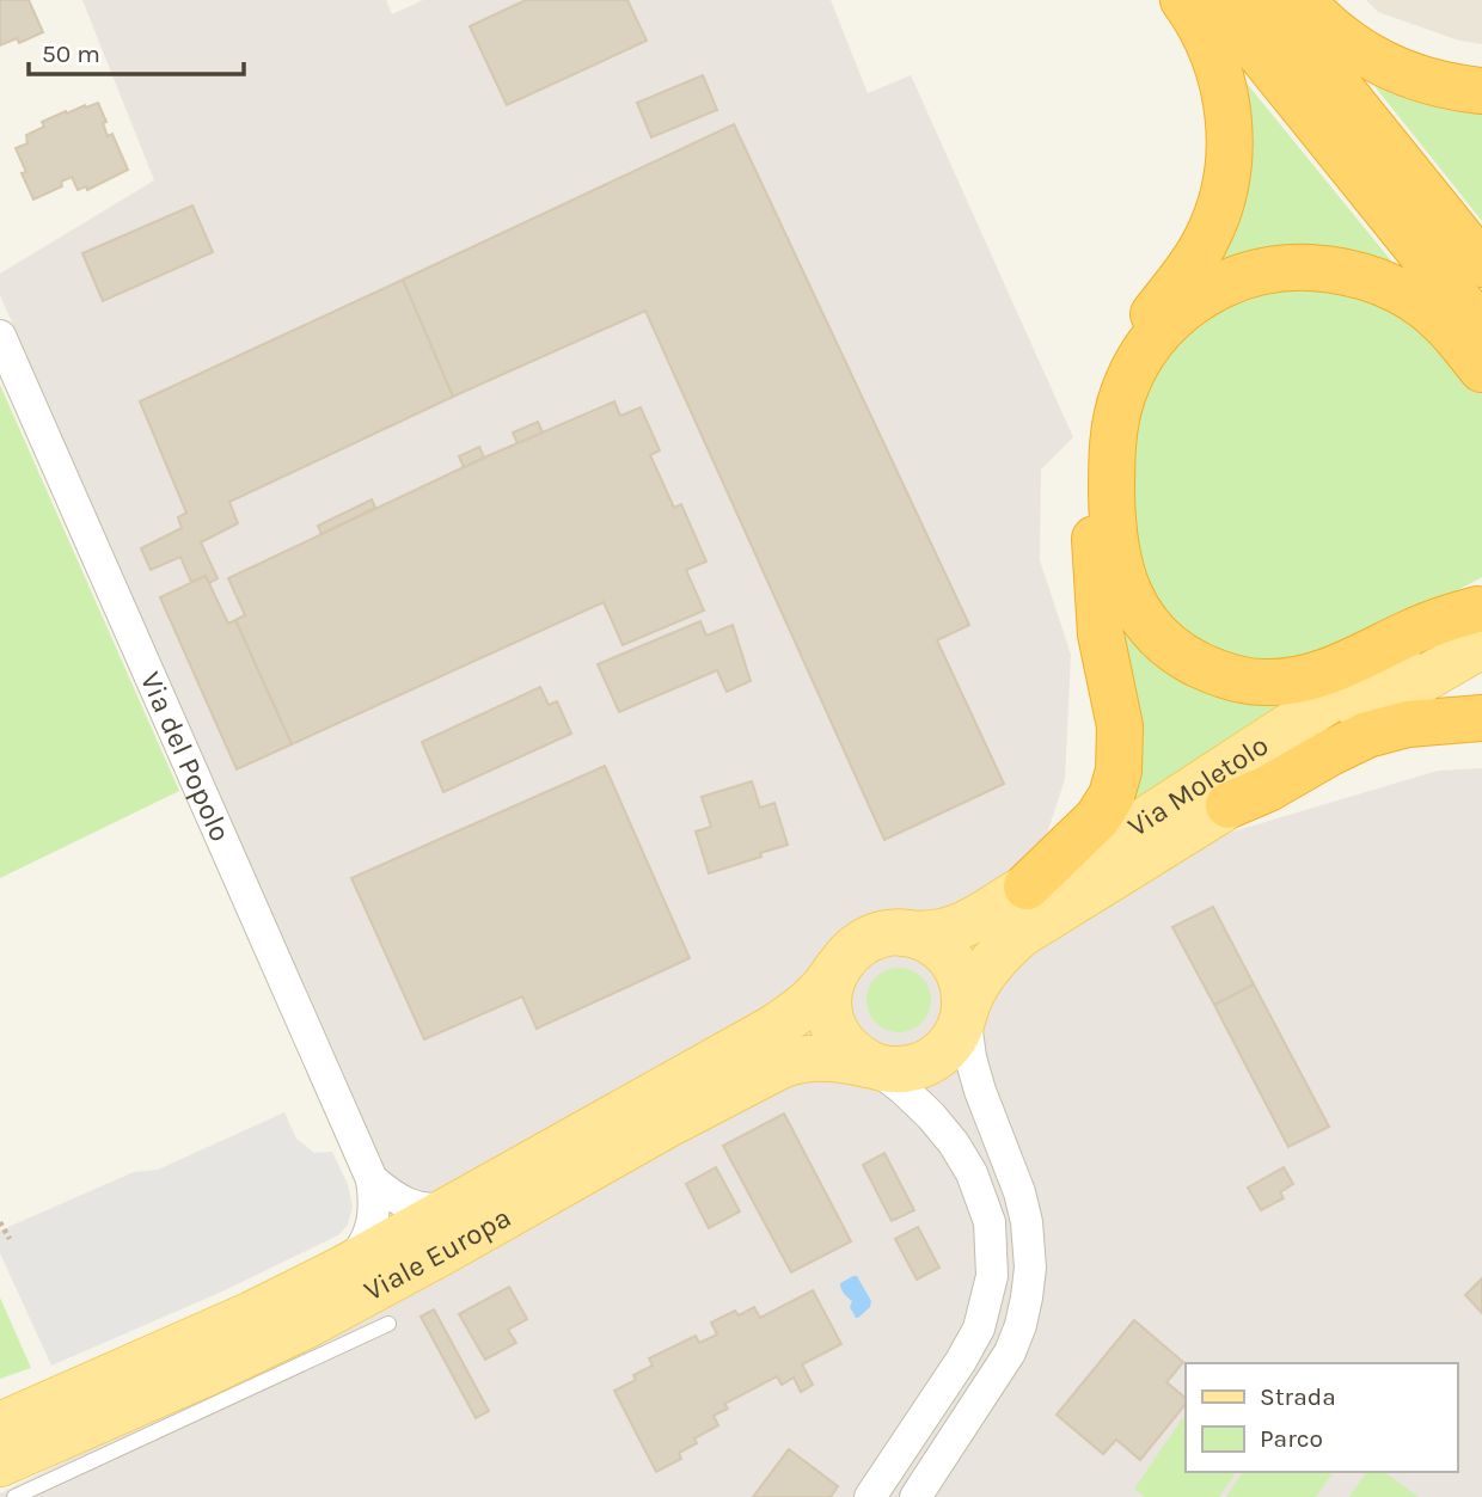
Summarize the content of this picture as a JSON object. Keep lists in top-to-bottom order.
{
  "streets": {
    "main road": ["Via Moletolo", "Viale Europa"],
    "street": ["Via del Popolo"]
  },
  "crossings": [
    ["Via del Popolo", "Viale Europa"],
    ["Via Moletolo", "Viale Europa"]
  ],
  "legend": ["Strada", "Parco"],
  "scale_bar": "50 m"
}
